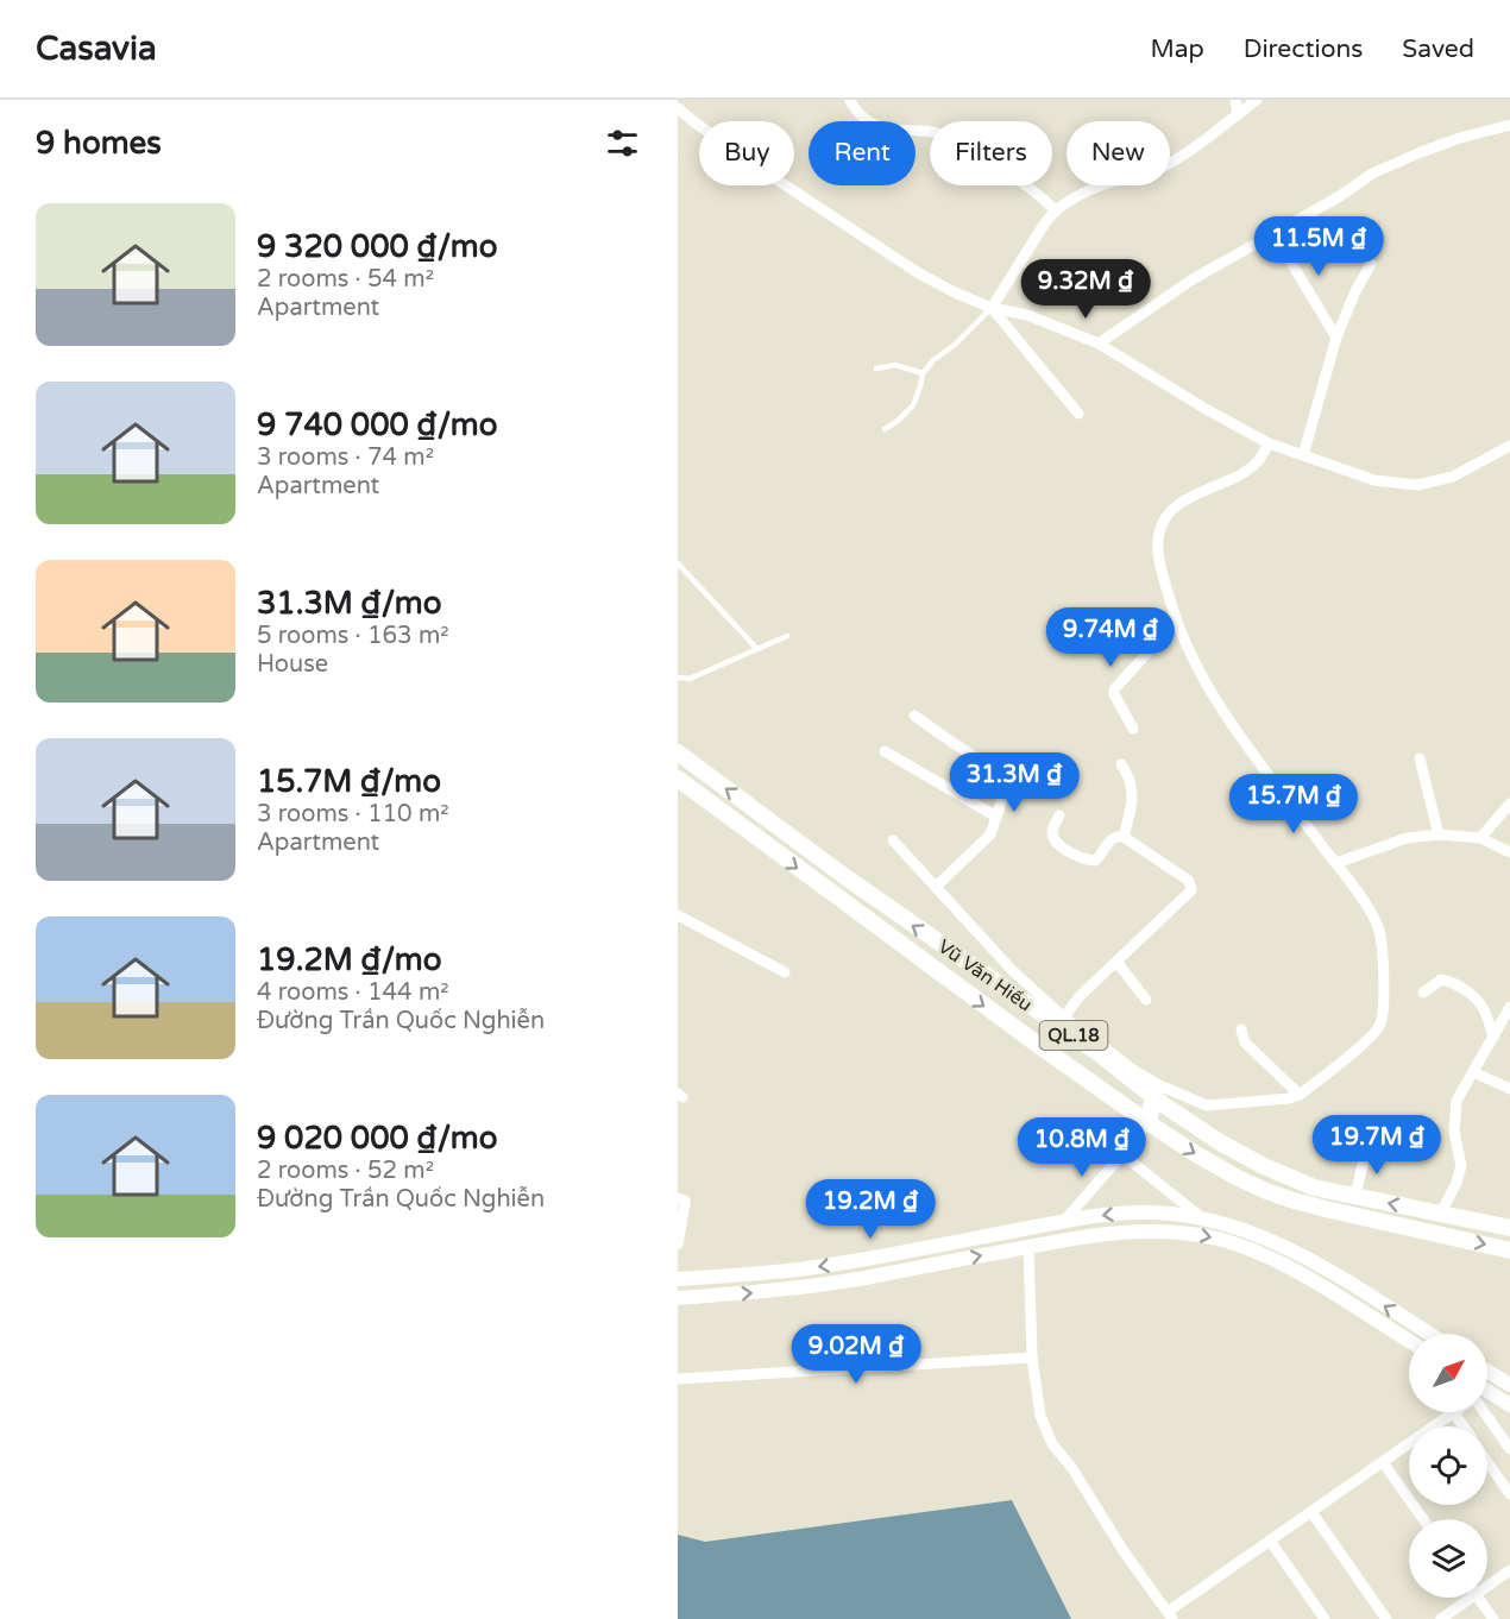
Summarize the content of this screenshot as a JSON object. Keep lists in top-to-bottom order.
{
  "streets": {
    "main road": ["Vũ Văn Hiếu", "QL.18"]
  },
  "north": "top right",
  "page": {
    "header": "Casavia",
    "nav": ["Map", "Directions", "Saved"],
    "heading": "9 homes",
    "chip": [
      "Buy",
      "Rent",
      "Filters",
      "New"
    ],
    "list": [
      {
        "name": "9 320 000 ₫/mo",
        "note": "2 rooms · 54 m² · Apartment"
      },
      {
        "name": "9 740 000 ₫/mo",
        "note": "3 rooms · 74 m² · Apartment"
      },
      {
        "name": "31.3M ₫/mo",
        "note": "5 rooms · 163 m² · House"
      },
      {
        "name": "15.7M ₫/mo",
        "note": "3 rooms · 110 m² · Apartment"
      },
      {
        "name": "19.2M ₫/mo",
        "note": "4 rooms · 144 m² · Đường Trần Quốc Nghiễn"
      },
      {
        "name": "9 020 000 ₫/mo",
        "note": "2 rooms · 52 m² · Đường Trần Quốc Nghiễn"
      }
    ],
    "price": [
      "11.5M ₫",
      "9.32M ₫",
      "9.74M ₫",
      "31.3M ₫",
      "15.7M ₫",
      "19.7M ₫",
      "10.8M ₫",
      "19.2M ₫",
      "9.02M ₫"
    ]
  }
}
